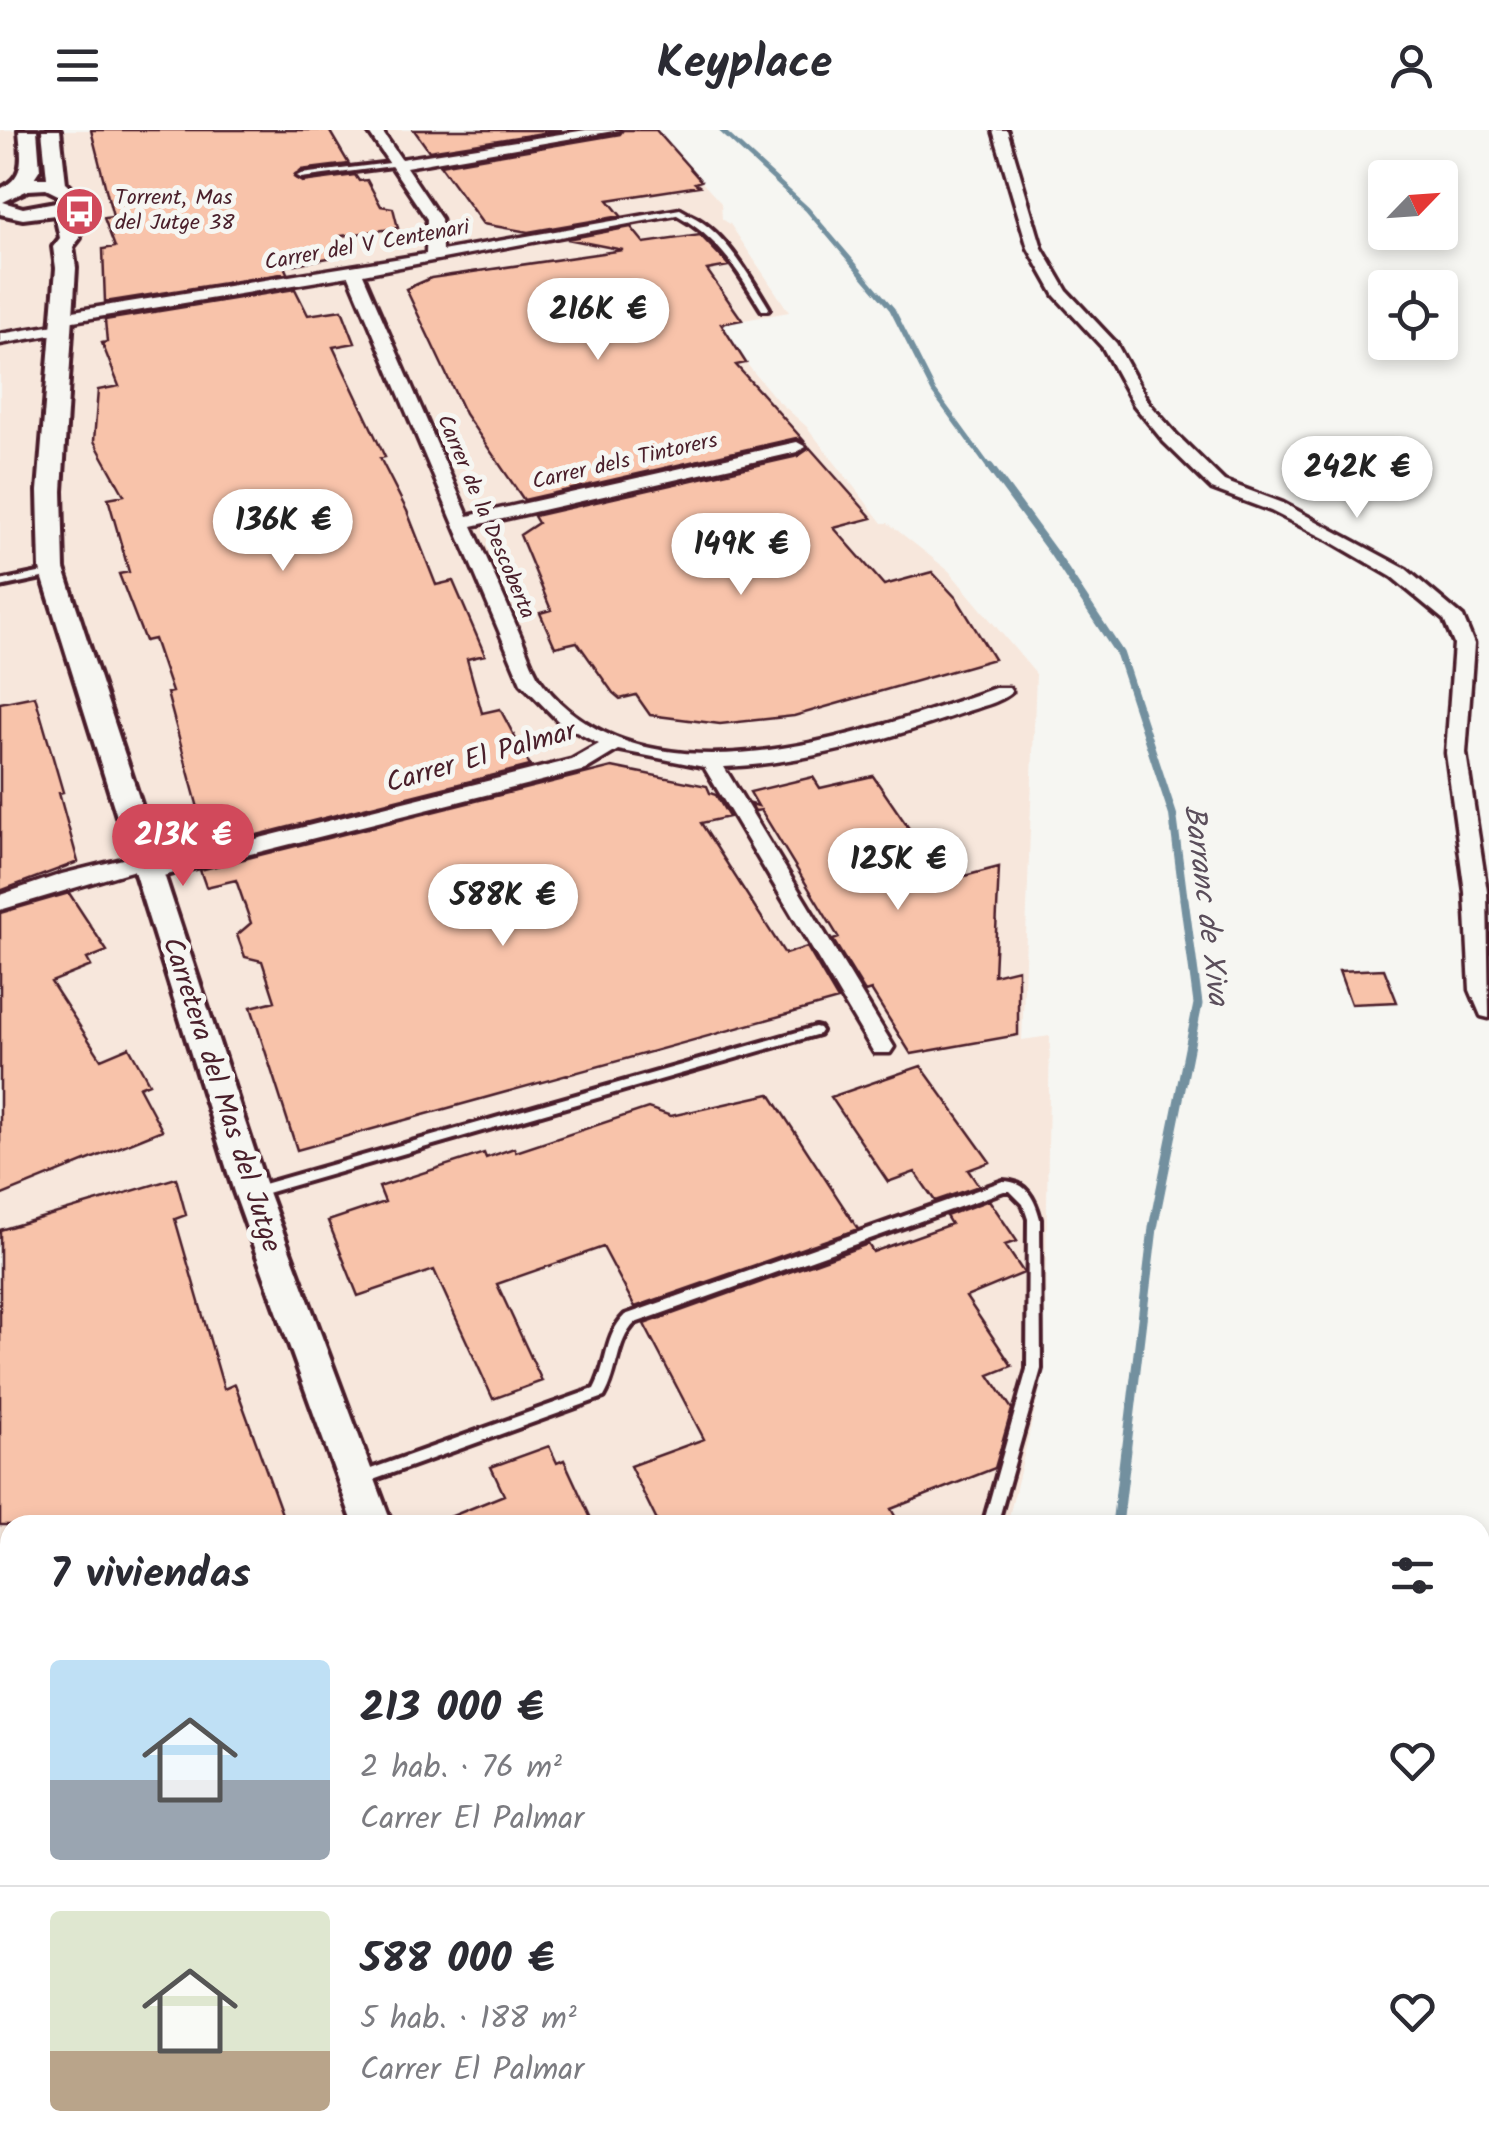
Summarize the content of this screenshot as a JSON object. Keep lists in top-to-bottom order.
{
  "streets": {
    "street": [
      "Carrer del V Centenari",
      "Carrer dels Tintorers",
      "Carrer de la Descoberta",
      "Carrer El Palmar",
      "Carretera del Mas del Jutge"
    ]
  },
  "crossings": [
    ["Carrer del V Centenari", "Carrer de la Descoberta"],
    ["Carrer del V Centenari", "Carretera del Mas del Jutge"],
    ["Carrer dels Tintorers", "Carrer de la Descoberta"],
    ["Carrer de la Descoberta", "Carrer El Palmar"],
    ["Carrer El Palmar", "Carretera del Mas del Jutge"]
  ],
  "water": ["Barranc de Xiva"],
  "places": {
    "bus stop": ["Torrent, Mas del Jutge 38"]
  },
  "north": "top right",
  "page": {
    "header": "Keyplace",
    "price": [
      "216K €",
      "242K €",
      "136K €",
      "149K €",
      "213K €",
      "125K €",
      "588K €"
    ],
    "heading": "7 viviendas",
    "list": [
      {
        "name": "213 000 €",
        "note": "2 hab. · 76 m² · Carrer El Palmar"
      },
      {
        "name": "588 000 €",
        "note": "5 hab. · 188 m² · Carrer El Palmar"
      }
    ]
  }
}
